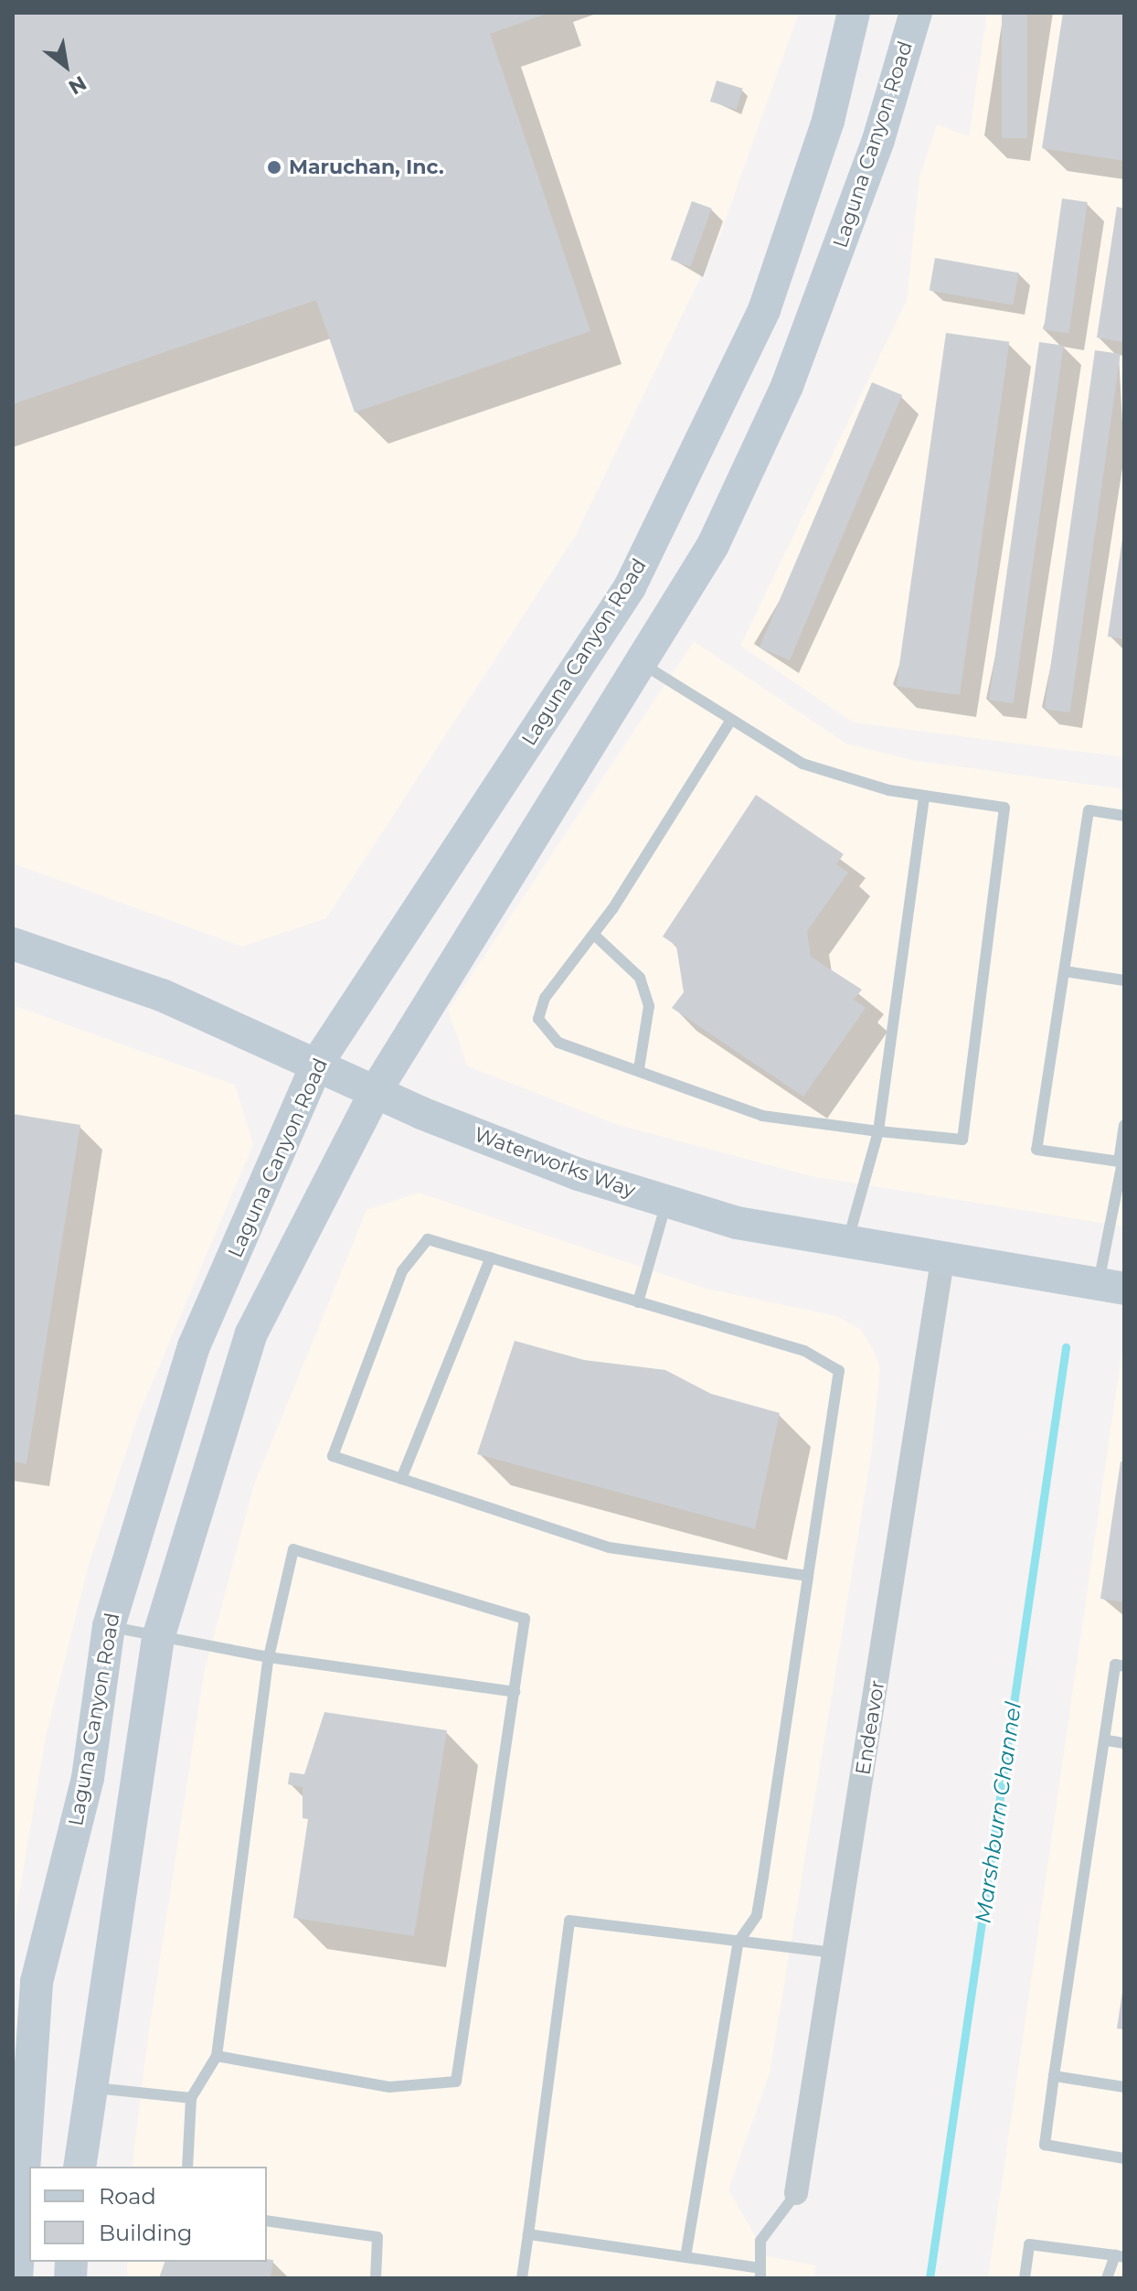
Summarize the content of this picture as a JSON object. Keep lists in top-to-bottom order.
{
  "streets": {
    "main road": ["Laguna Canyon Road", "Waterworks Way"],
    "street": ["Endeavor"]
  },
  "crossings": [
    ["Laguna Canyon Road", "Waterworks Way"],
    ["Waterworks Way", "Endeavor"]
  ],
  "water": ["Marshburn Channel"],
  "places": ["Maruchan, Inc."],
  "legend": ["Road", "Building"],
  "north": "bottom right"
}
